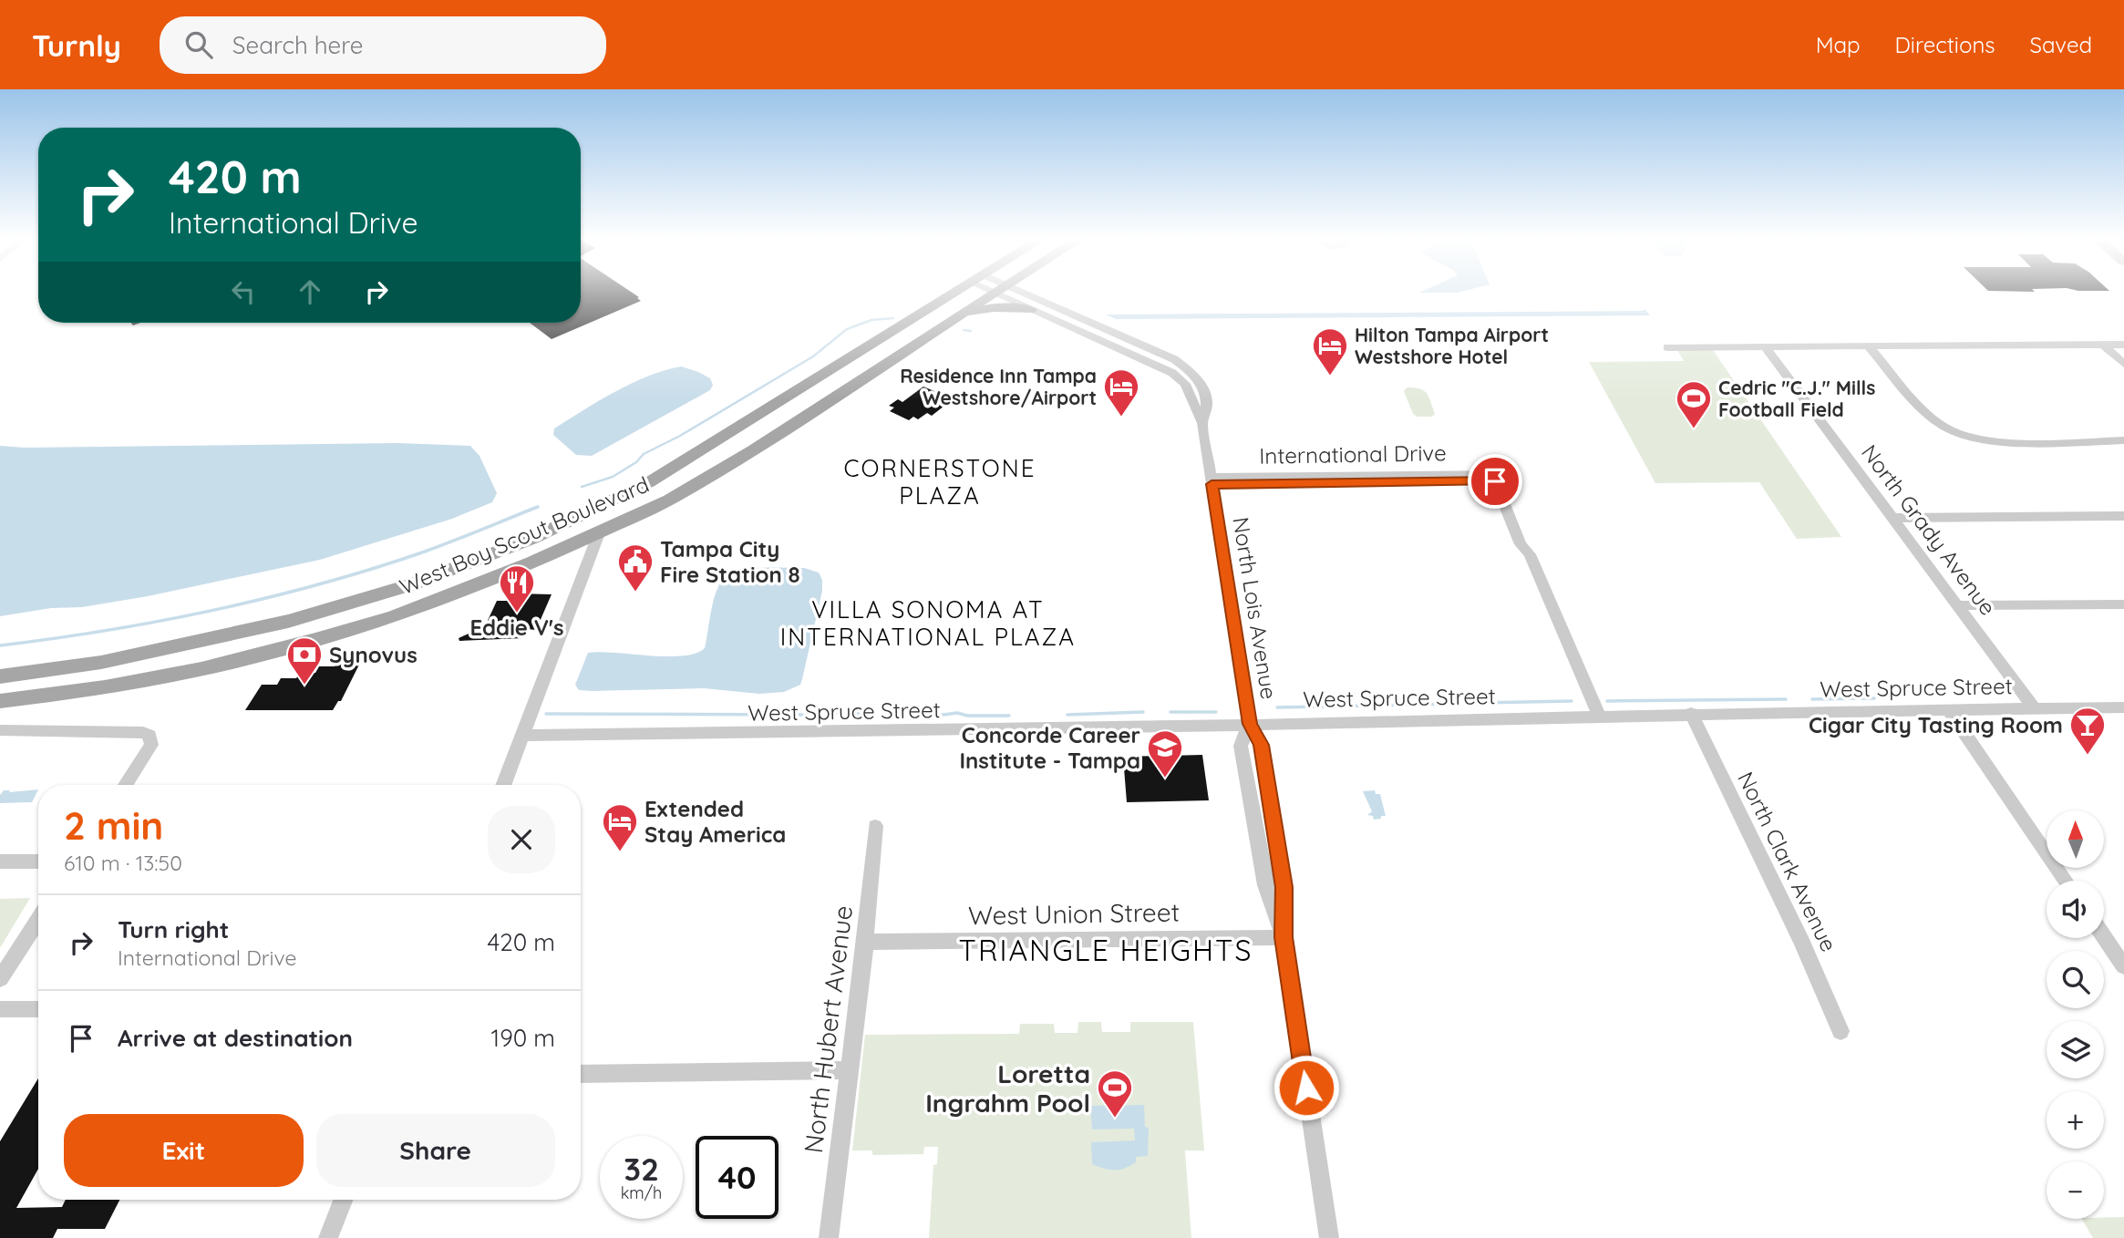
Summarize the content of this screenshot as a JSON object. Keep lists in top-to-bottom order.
{
  "streets": {
    "main road": ["West Boy Scout Boulevard"],
    "street": [
      "International Drive",
      "North Grady Avenue",
      "North Lois Avenue",
      "West Spruce Street",
      "North Clark Avenue",
      "West Union Street",
      "North Hubert Avenue"
    ]
  },
  "crossings": [
    ["International Drive", "North Lois Avenue"],
    ["International Drive", "West Spruce Street"],
    ["North Grady Avenue", "West Spruce Street"],
    ["West Boy Scout Boulevard", "North Lois Avenue"],
    ["North Lois Avenue", "West Spruce Street"],
    ["North Lois Avenue", "West Union Street"],
    ["West Spruce Street", "North Clark Avenue"],
    ["West Union Street", "North Hubert Avenue"]
  ],
  "districts": ["CORNERSTONE PLAZA", "VILLA SONOMA AT INTERNATIONAL PLAZA", "TRIANGLE HEIGHTS"],
  "places": {
    "hotel": ["Hilton Tampa Airport Westshore Hotel", "Residence Inn Tampa Westshore/Airport", "Extended Stay America"],
    "sports": ["Cedric \"C.J.\" Mills Football Field", "Loretta Ingrahm Pool"],
    "public building": ["Tampa City Fire Station 8"],
    "restaurant": ["Eddie V's"],
    "bank": ["Synovus"],
    "bar": ["Cigar City Tasting Room"],
    "school or university": ["Concorde Career Institute - Tampa"]
  },
  "north": "top",
  "page": {
    "header": "Turnly",
    "search": "Search here",
    "nav": ["Map", "Directions", "Saved"],
    "turn": ["420 m", "International Drive"],
    "heading": ["2 min", "610 m · 13:50"],
    "map_buttons": ["+", "−"],
    "list": [
      {
        "name": "Turn right",
        "note": "International Drive",
        "value": "420 m"
      },
      {
        "name": "Arrive at destination",
        "value": "190 m"
      }
    ],
    "buttons": ["Exit", "Share"],
    "speed": "32 km/h",
    "limit": "40"
  }
}
